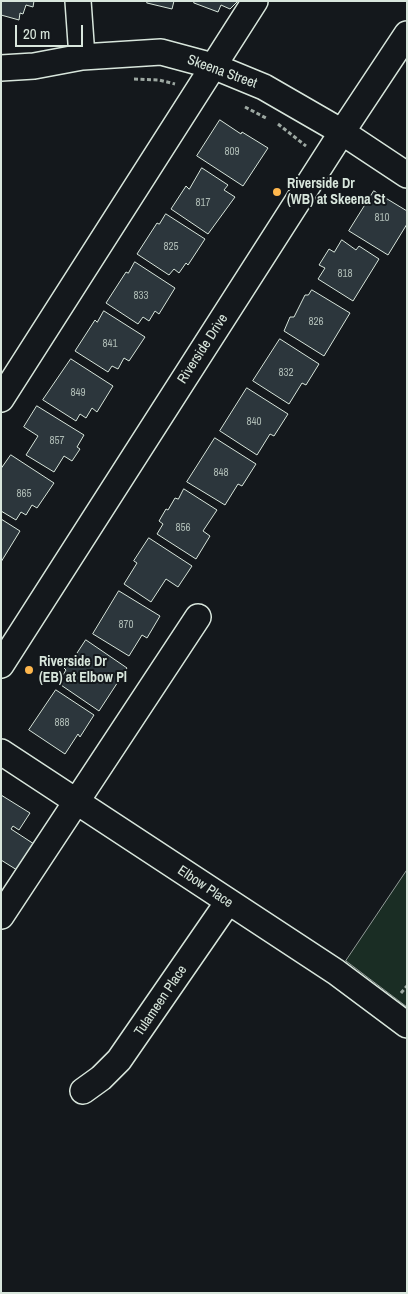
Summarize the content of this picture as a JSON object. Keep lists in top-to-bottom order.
{
  "streets": {
    "street": [
      "Skeena Street",
      "Riverside Drive",
      "Elbow Place",
      "Tulameen Place"
    ]
  },
  "crossings": [
    ["Skeena Street", "Riverside Drive"],
    ["Elbow Place", "Tulameen Place"]
  ],
  "places": ["Riverside Dr (WB) at Skeena St", "Riverside Dr (EB) at Elbow Pl"],
  "house_numbers": [
    "809",
    "817",
    "810",
    "825",
    "818",
    "833",
    "826",
    "841",
    "832",
    "849",
    "840",
    "857",
    "848",
    "865",
    "856",
    "870",
    "888"
  ],
  "scale_bar": "20 m"
}
